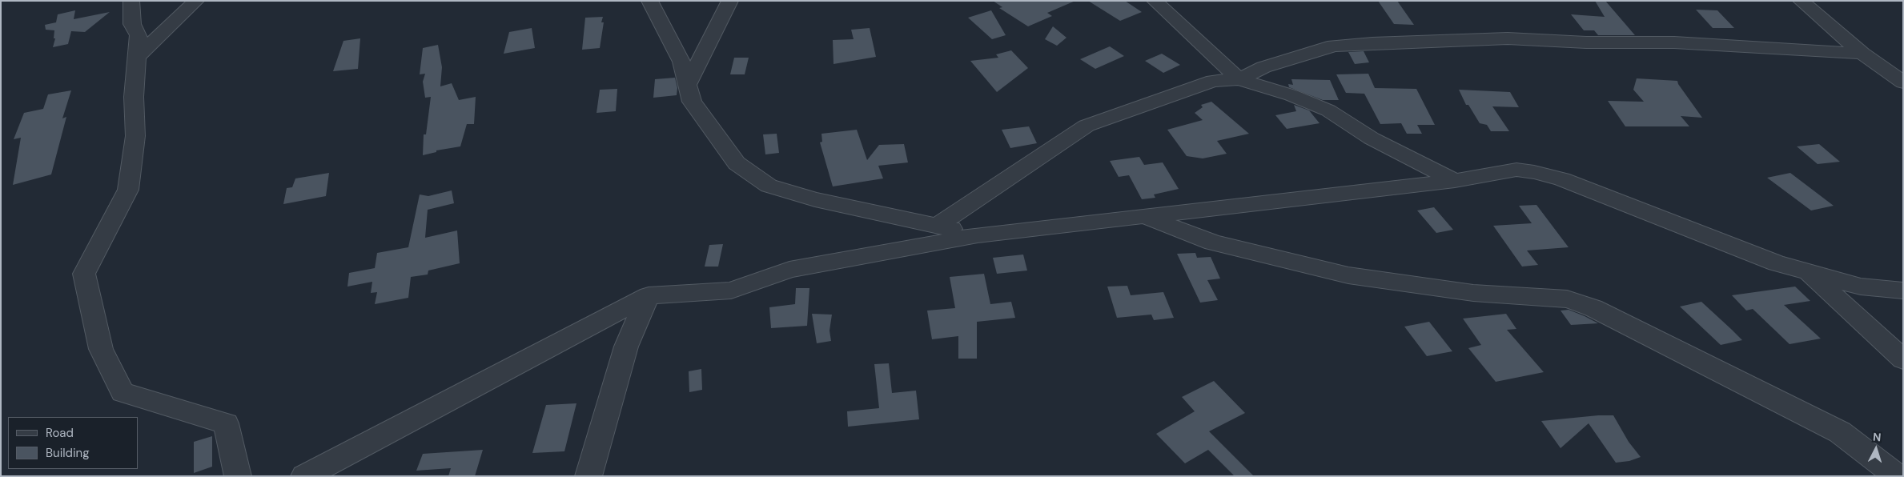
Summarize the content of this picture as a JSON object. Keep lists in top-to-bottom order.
{
  "legend": ["Road", "Building"],
  "north": "top"
}
